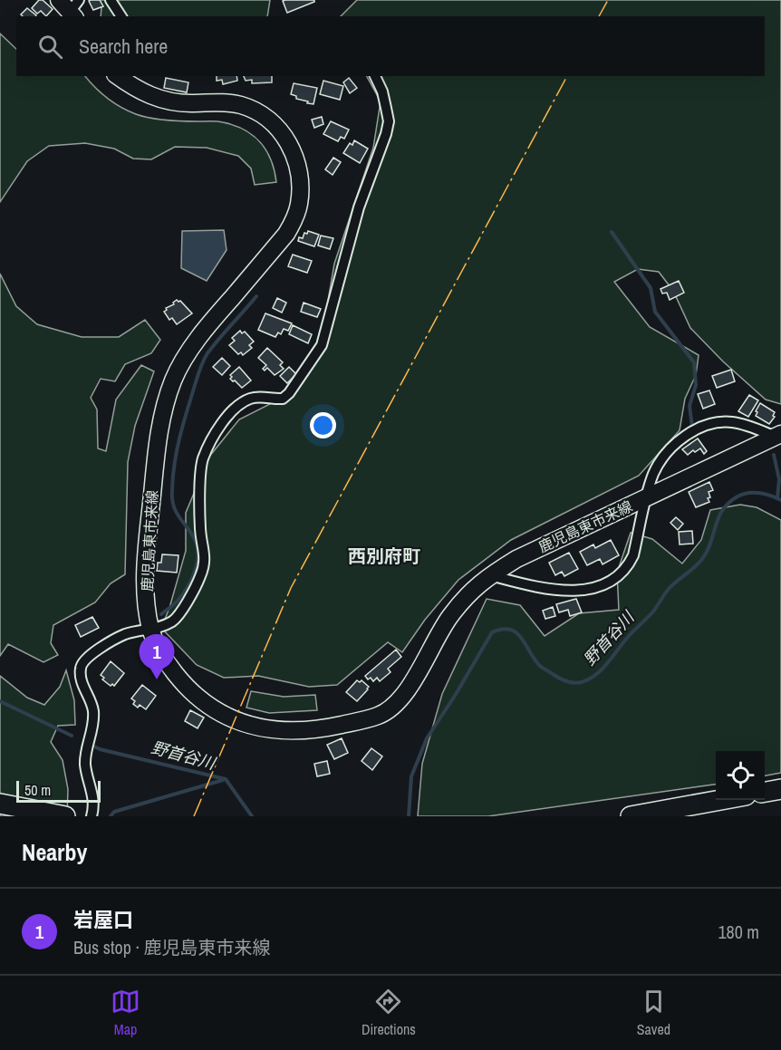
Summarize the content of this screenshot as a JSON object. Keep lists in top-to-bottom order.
{
  "streets": {
    "main road": ["鹿児島東市来線"]
  },
  "districts": ["西別府町"],
  "water": ["野首谷川"],
  "scale_bar": "50 m",
  "page": {
    "search": "Search here",
    "pins": "1",
    "scale": "50 m",
    "heading": "Nearby",
    "list": [
      {
        "mark": "1",
        "name": "岩屋口",
        "note": "Bus stop · 鹿児島東市来線",
        "value": "180 m"
      }
    ],
    "nav": ["Map", "Directions", "Saved"]
  }
}
